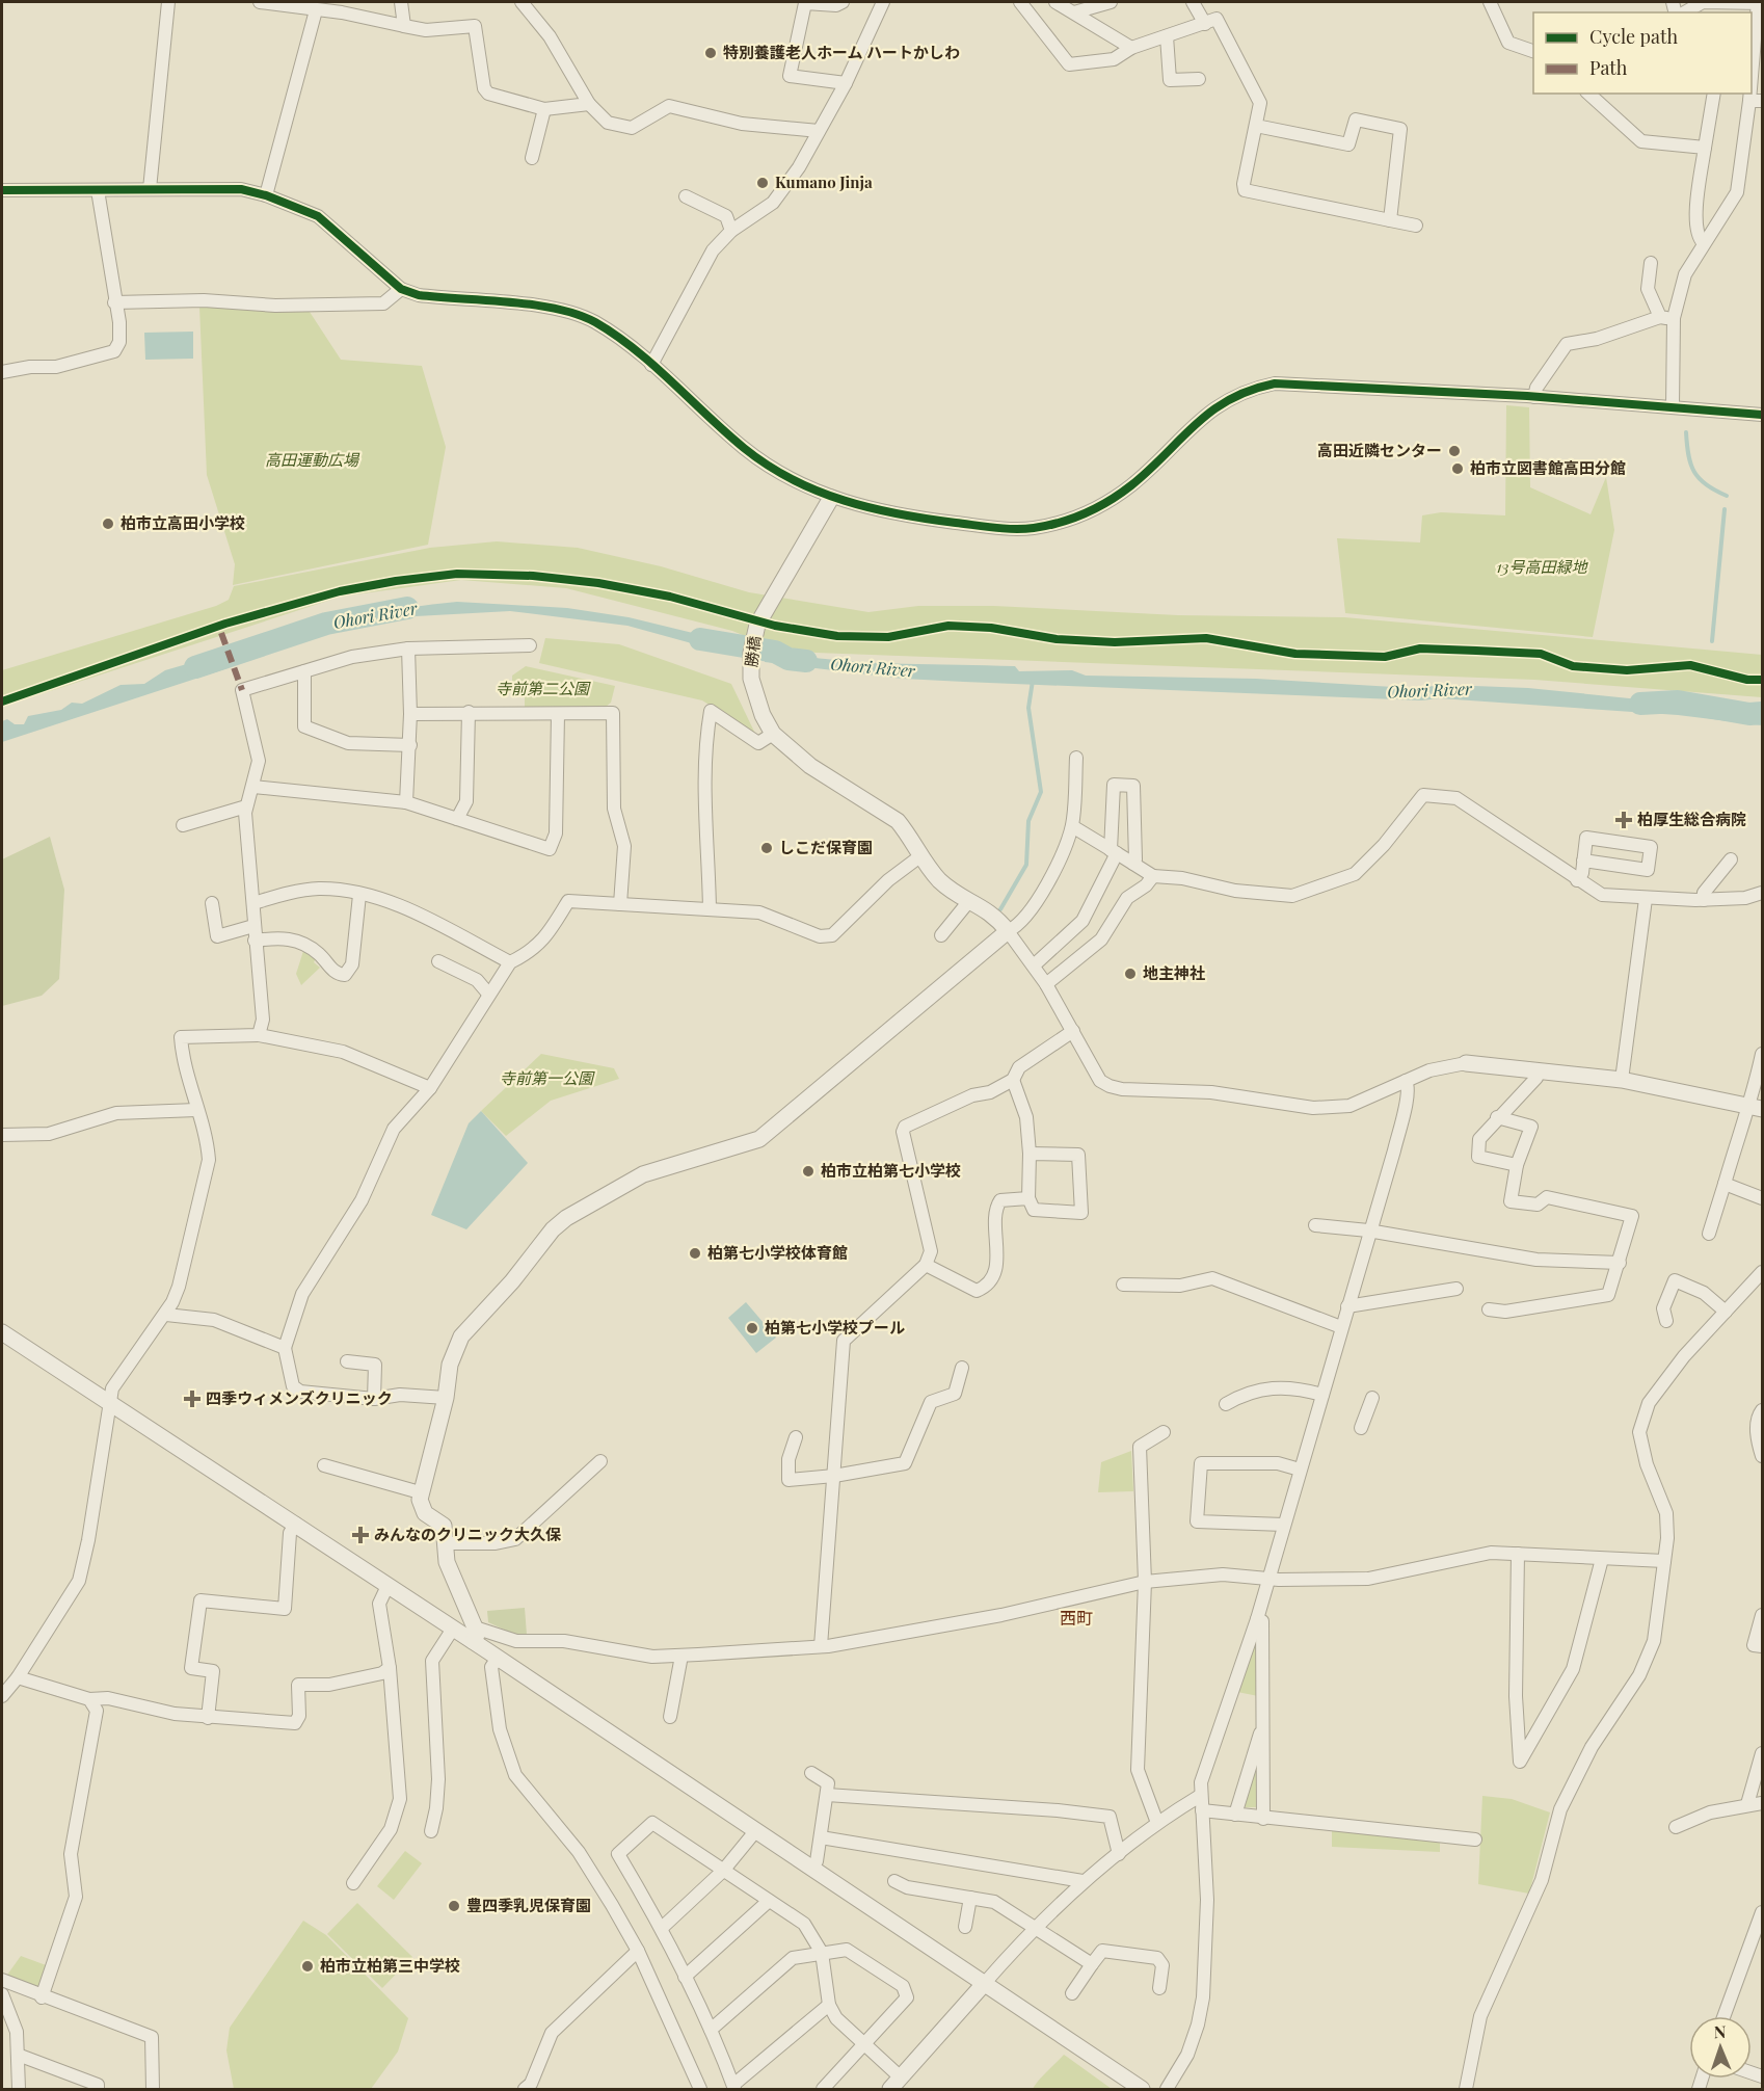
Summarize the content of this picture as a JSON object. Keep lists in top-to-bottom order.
{
  "streets": {
    "street": ["勝橋"]
  },
  "districts": ["西町"],
  "water": ["Ohori River"],
  "parks": [
    "高田運動広場",
    "13号高田緑地",
    "寺前第二公園",
    "寺前第一公園"
  ],
  "places": {
    "other": [
      "特別養護老人ホーム ハートかしわ",
      "Kumano Jinja",
      "高田近隣センター",
      "柏市立図書館高田分館",
      "柏市立高田小学校",
      "しこだ保育園",
      "地主神社",
      "柏市立柏第七小学校",
      "柏第七小学校体育館",
      "柏第七小学校プール",
      "豊四季乳児保育園",
      "柏市立柏第三中学校"
    ],
    "health": ["柏厚生総合病院", "四季ウィメンズクリニック", "みんなのクリニック大久保"]
  },
  "legend": ["Cycle path", "Path"],
  "north": "top"
}
